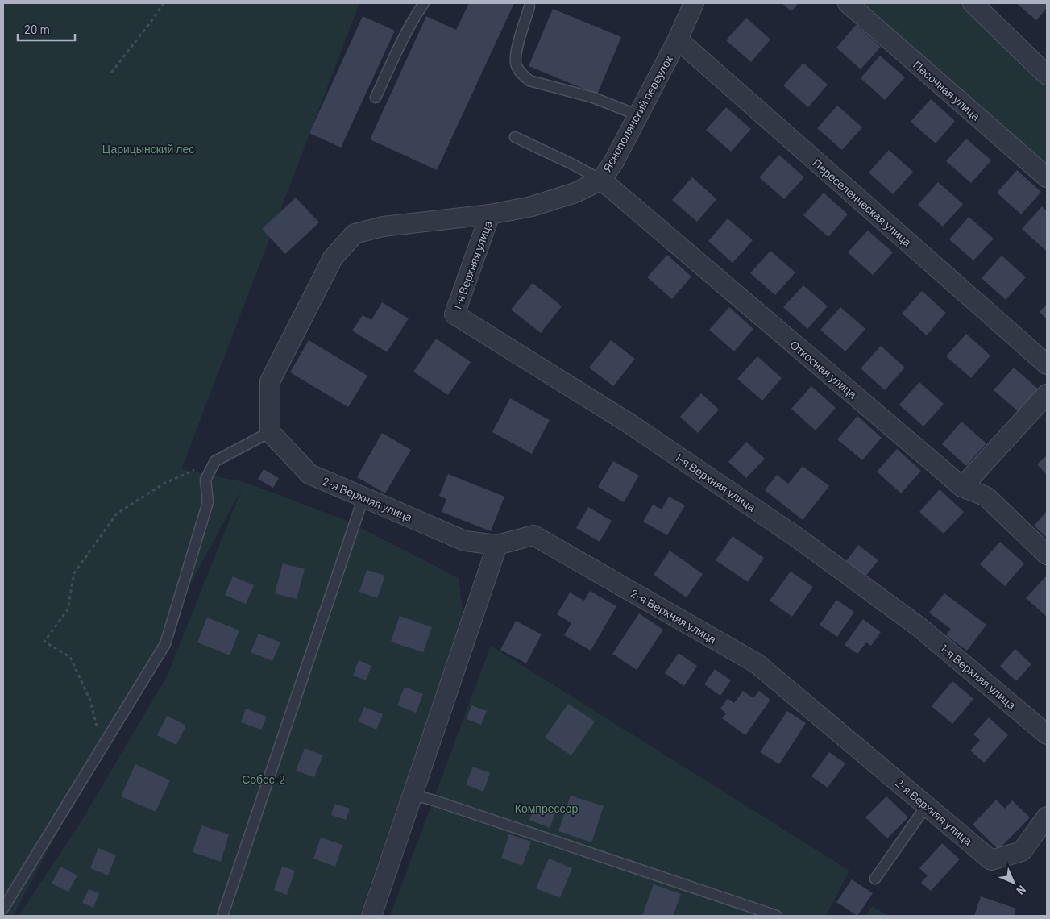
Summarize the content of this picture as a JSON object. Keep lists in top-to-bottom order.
{
  "streets": {
    "street": [
      "Песочная улица",
      "Яснополянский переулок",
      "Переселенческая улица",
      "1-я Верхняя улица",
      "Откосная улица",
      "2-я Верхняя улица"
    ]
  },
  "crossings": [
    ["Яснополянский переулок", "Переселенческая улица"],
    ["Яснополянский переулок", "1-я Верхняя улица"],
    ["Яснополянский переулок", "Откосная улица"],
    ["Яснополянский переулок", "2-я Верхняя улица"]
  ],
  "parks": ["Царицынский лес", "Собес-2", "Компрессор"],
  "scale_bar": "20 m",
  "north": "bottom right"
}
